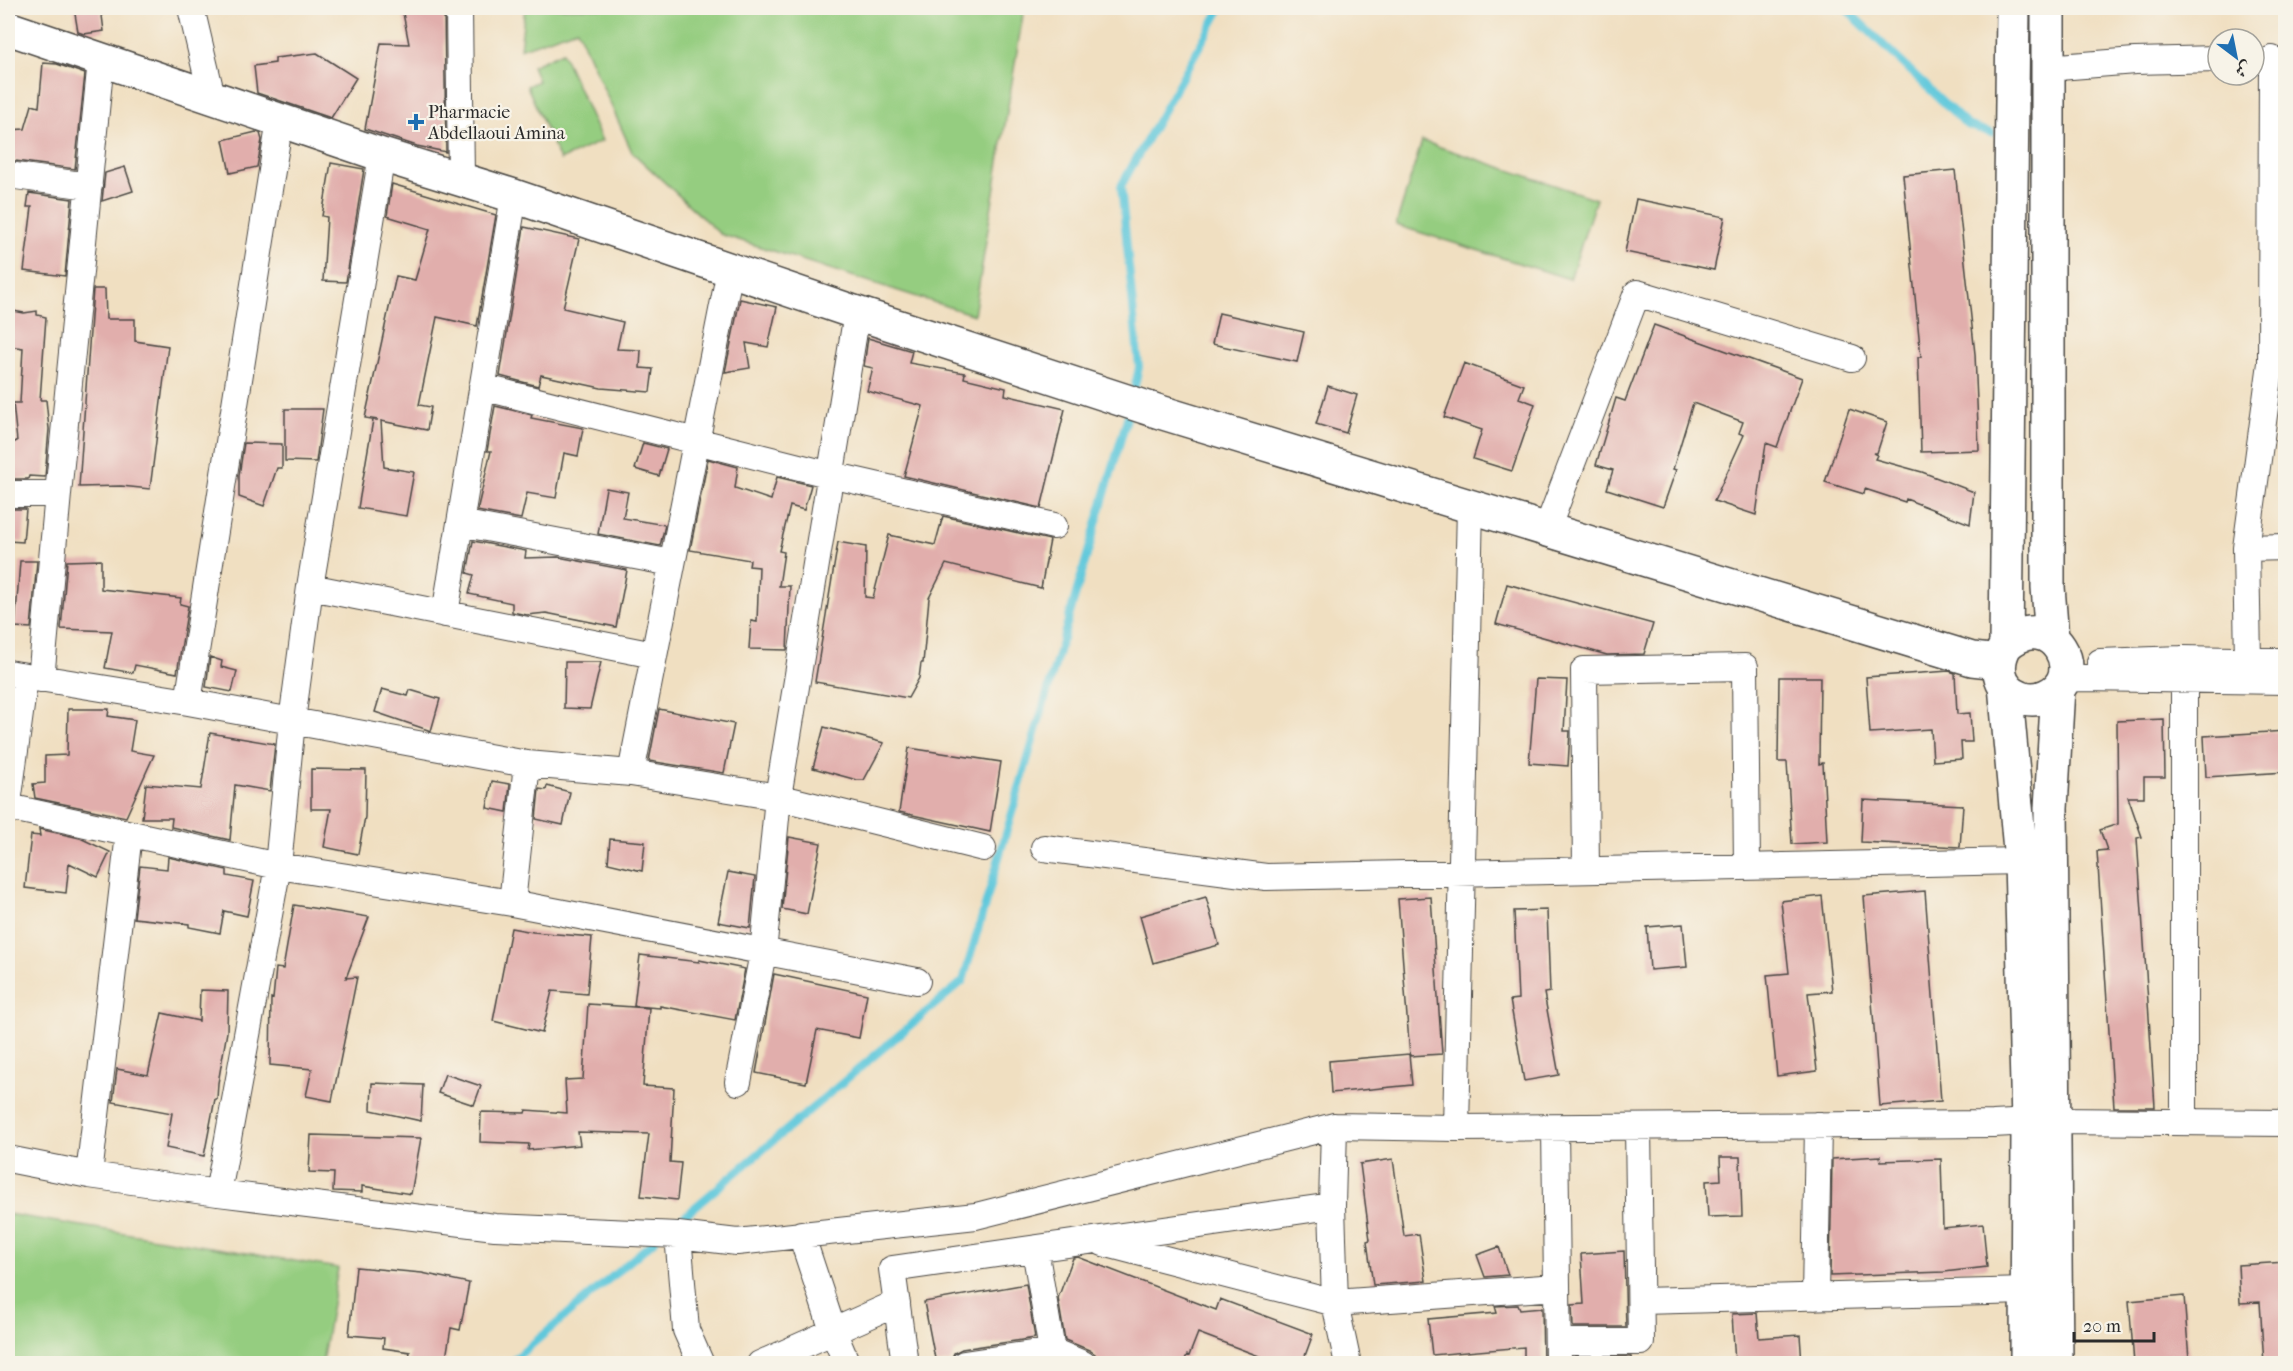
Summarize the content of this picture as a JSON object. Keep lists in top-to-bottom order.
{
  "places": {
    "health": ["Pharmacie Abdellaoui Amina"]
  },
  "scale_bar": "20 m",
  "north": "bottom right"
}
